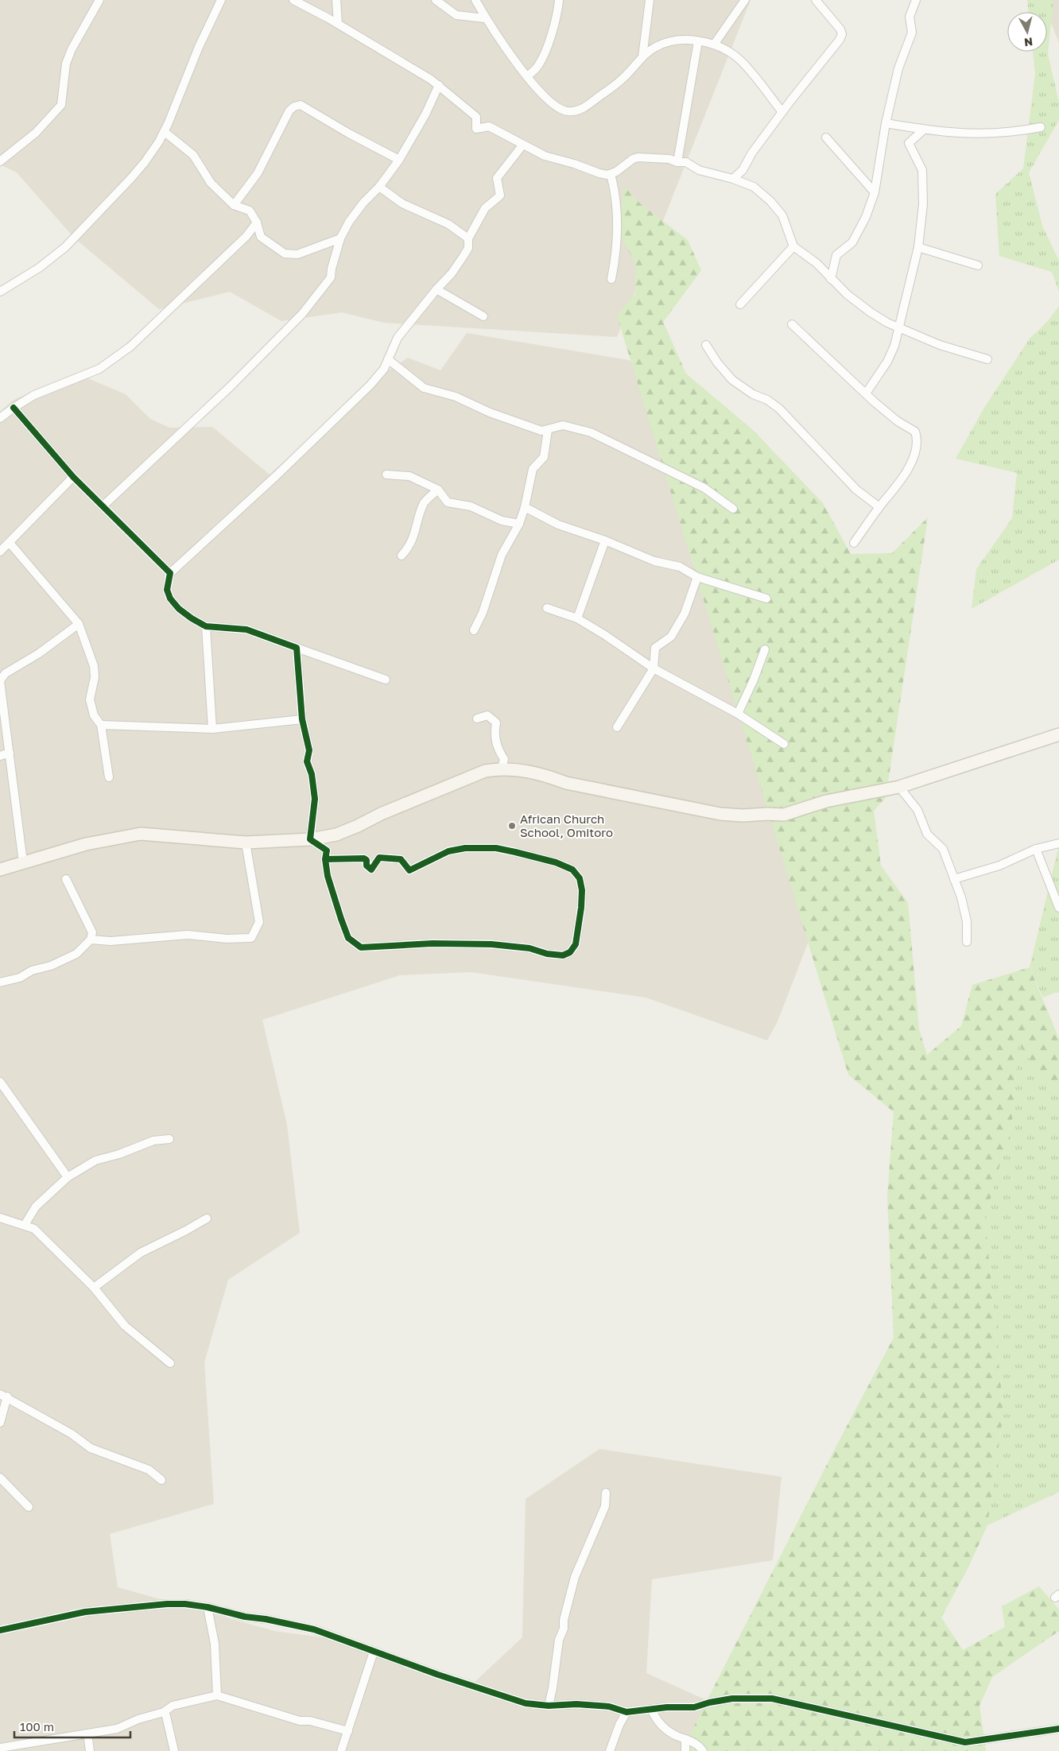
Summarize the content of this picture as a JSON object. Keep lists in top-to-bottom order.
{
  "places": ["African Church School, Omitoro"],
  "scale_bar": "100 m",
  "north": "bottom"
}
